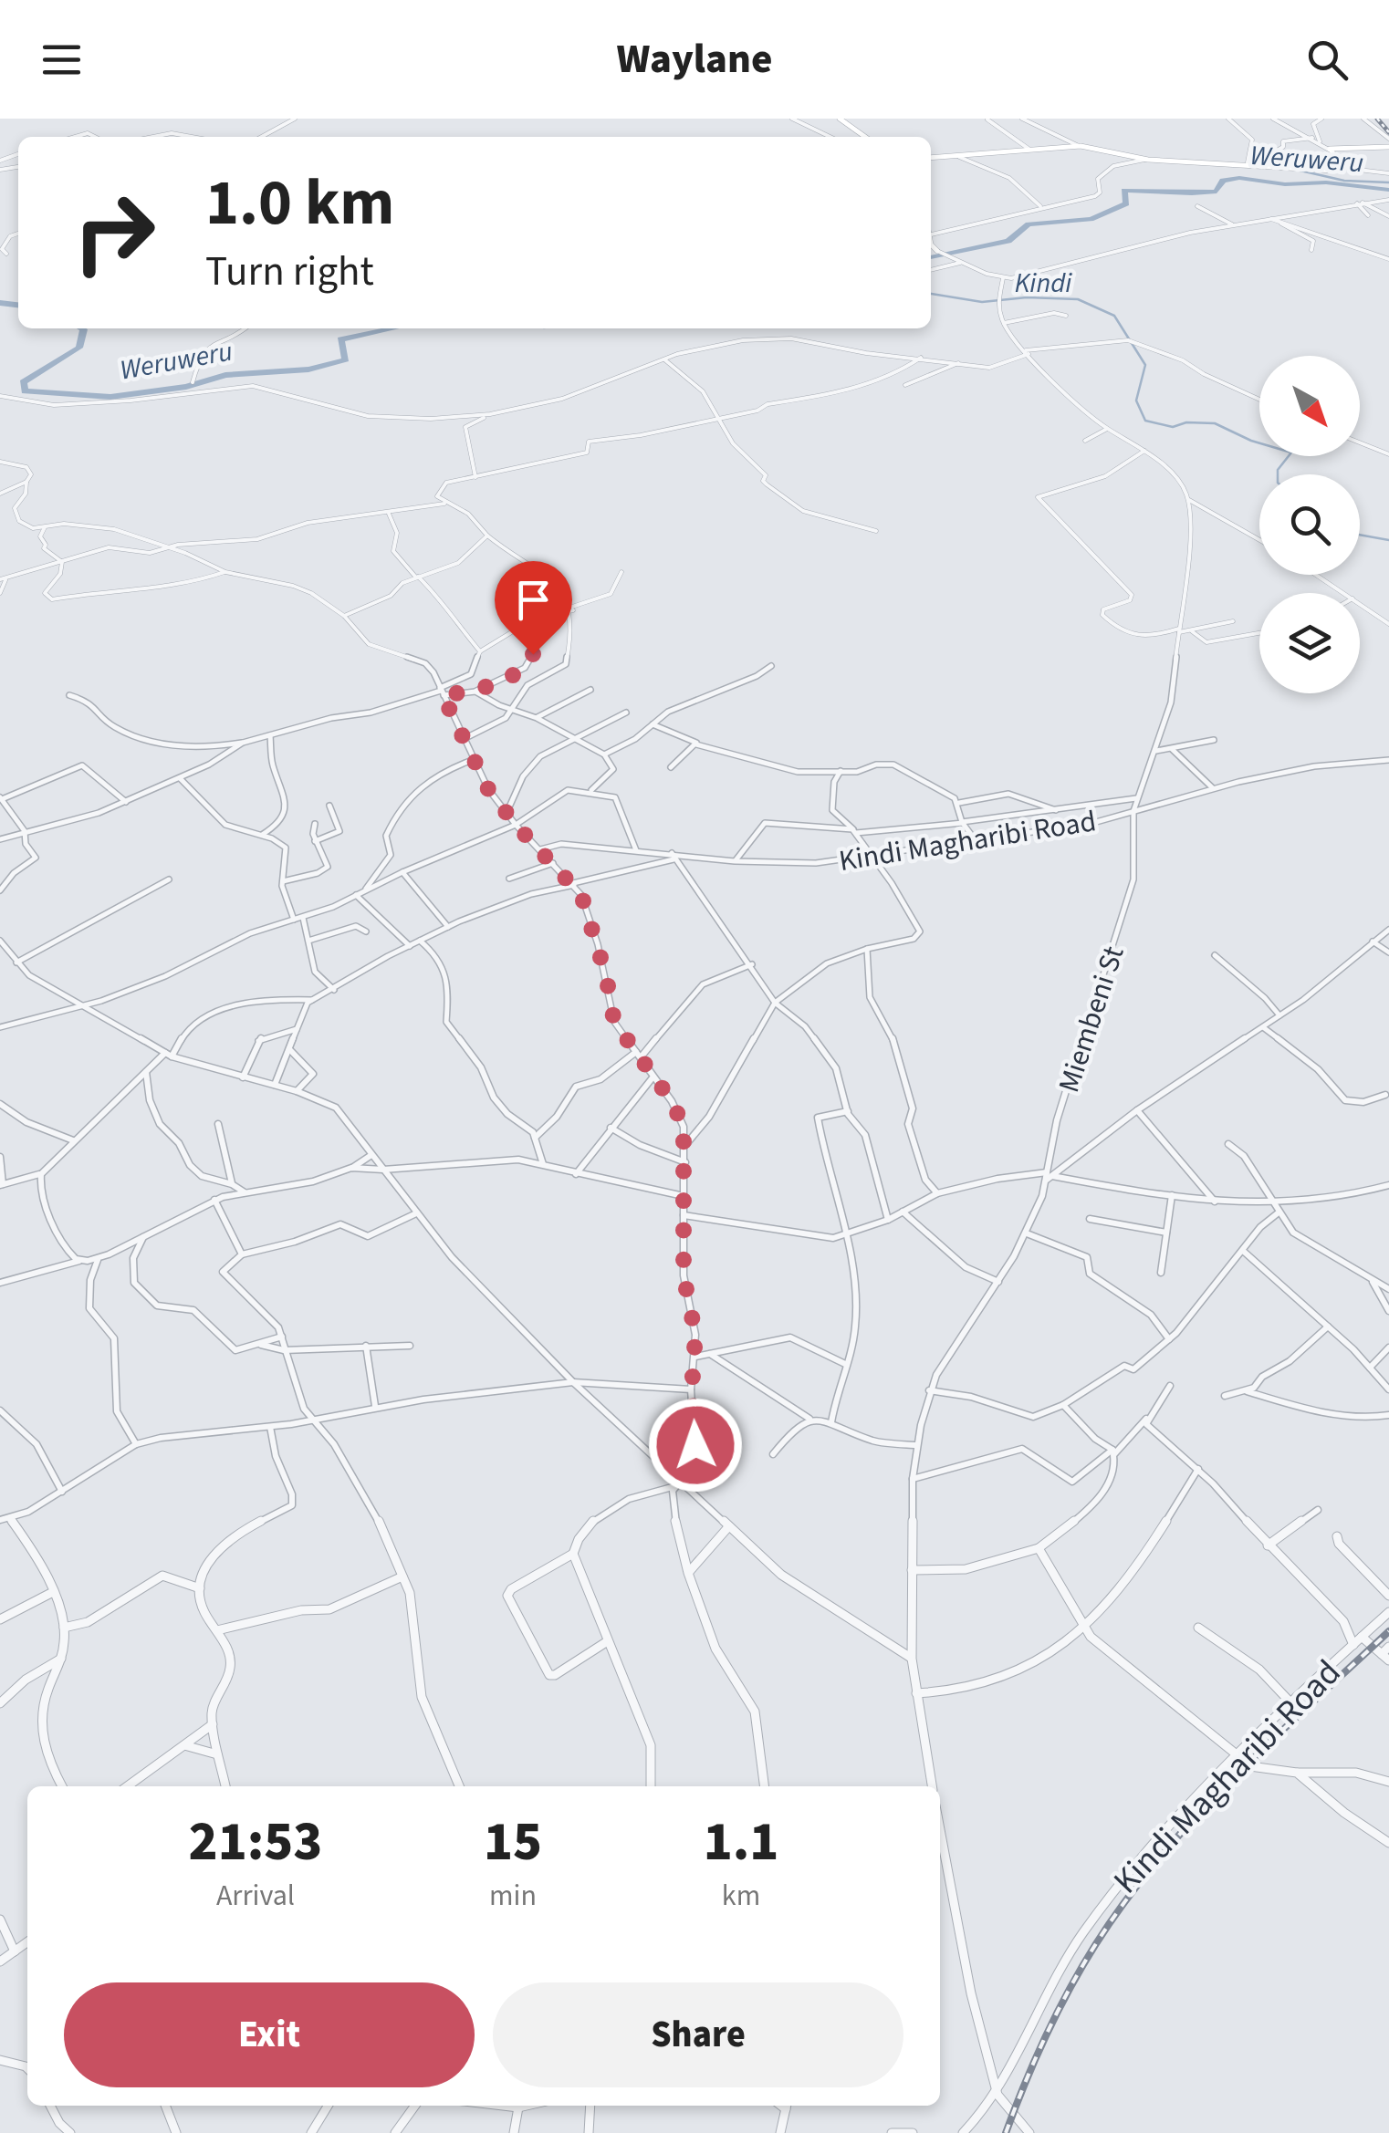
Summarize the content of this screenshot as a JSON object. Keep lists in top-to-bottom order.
{
  "streets": {
    "street": ["Kindi Magharibi Road", "Miembeni St"]
  },
  "crossings": [
    ["Kindi Magharibi Road", "Miembeni St"]
  ],
  "water": ["Weruweru", "Kindi"],
  "north": "bottom right",
  "page": {
    "header": "Waylane",
    "turn": ["1.0 km", "Turn right"],
    "eta": [
      "21:53",
      "Arrival",
      "15",
      "min",
      "1.1",
      "km"
    ],
    "buttons": ["Exit", "Share"]
  }
}
